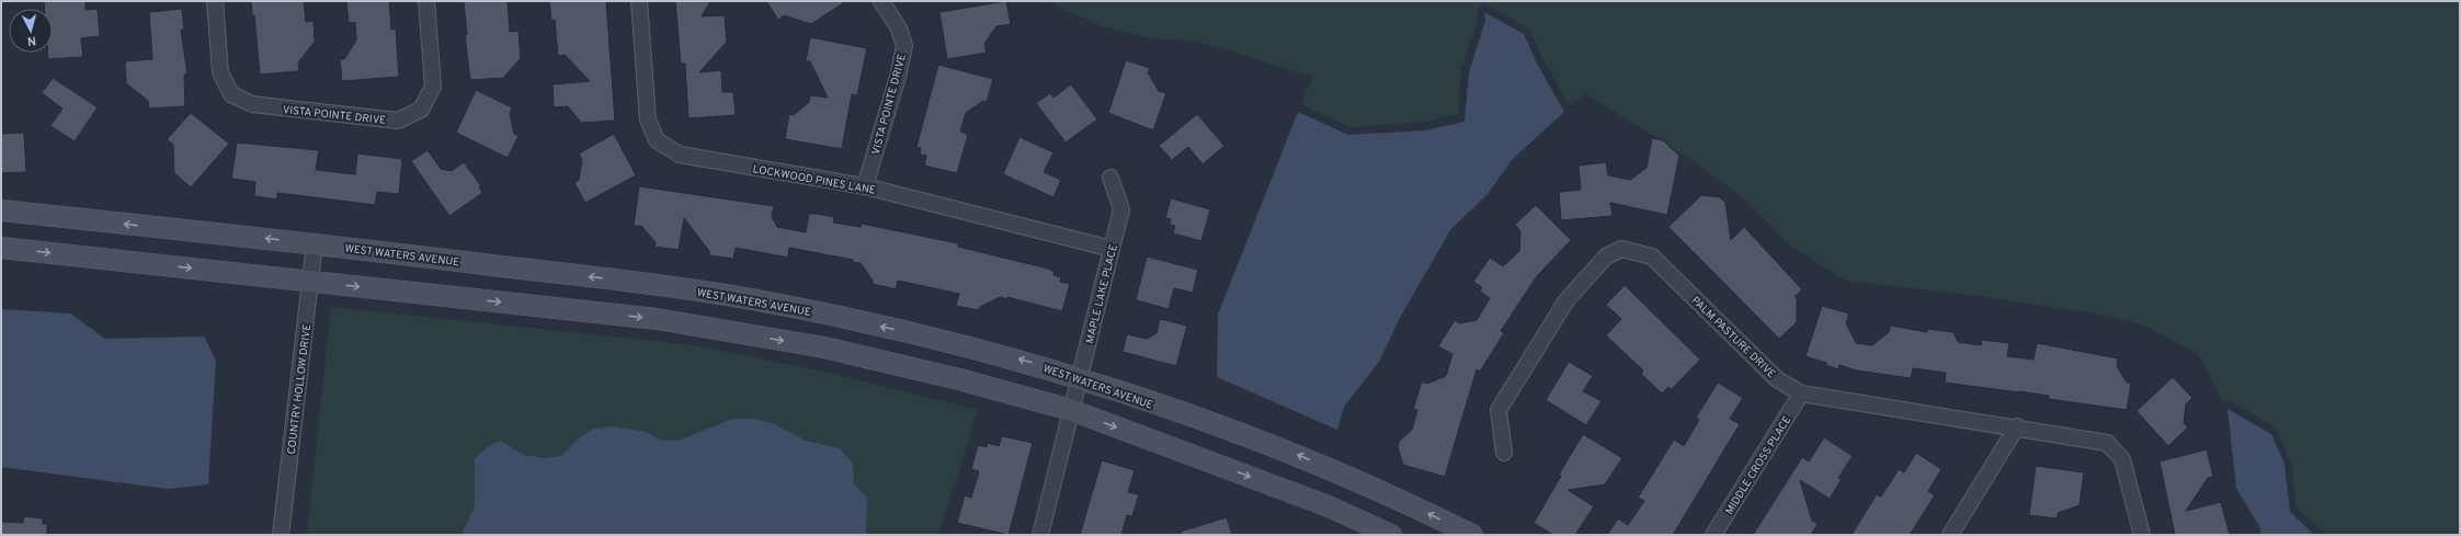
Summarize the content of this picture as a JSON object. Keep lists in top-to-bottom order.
{
  "streets": {
    "street": [
      "VISTA POINTE DRIVE",
      "LOCKWOOD PINES LANE",
      "WEST WATERS AVENUE",
      "MAPLE LAKE PLACE",
      "PALM PASTURE DRIVE",
      "COUNTRY HOLLOW DRIVE",
      "MIDDLE CROSS PLACE"
    ]
  },
  "crossings": [
    ["VISTA POINTE DRIVE", "LOCKWOOD PINES LANE"],
    ["LOCKWOOD PINES LANE", "MAPLE LAKE PLACE"],
    ["WEST WATERS AVENUE", "MAPLE LAKE PLACE"],
    ["WEST WATERS AVENUE", "COUNTRY HOLLOW DRIVE"],
    ["PALM PASTURE DRIVE", "MIDDLE CROSS PLACE"]
  ],
  "north": "bottom"
}
